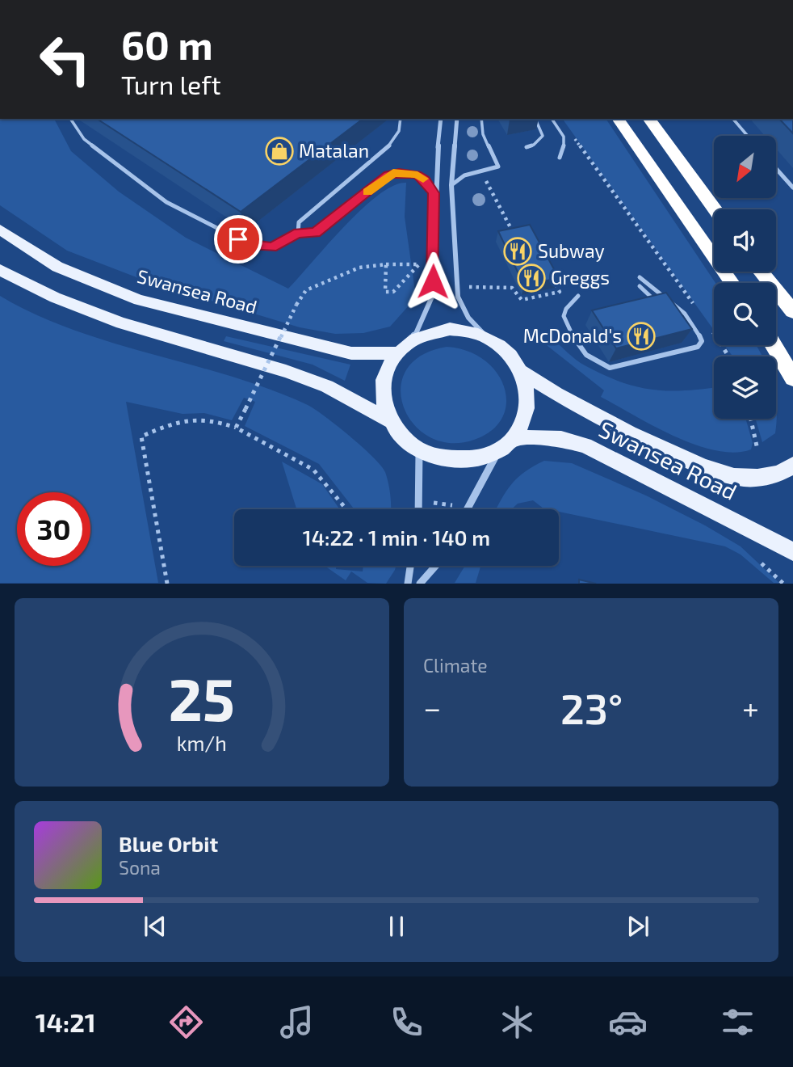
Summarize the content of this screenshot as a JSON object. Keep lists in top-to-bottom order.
{
  "streets": {
    "main road": ["Swansea Road"]
  },
  "places": {
    "shop": ["Matalan"],
    "restaurant": ["Subway", "Greggs", "McDonald's"]
  },
  "north": "bottom left",
  "page": {
    "turn": ["60 m", "Turn left"],
    "limit": "30",
    "trip": "14:22 · 1 min · 140 m",
    "tile": "Climate",
    "heat": ["−", "23°", "+"],
    "song": ["Blue Orbit", "Sona"],
    "tabs": "14:21",
    "gauge": ["25", "km/h"]
  }
}
